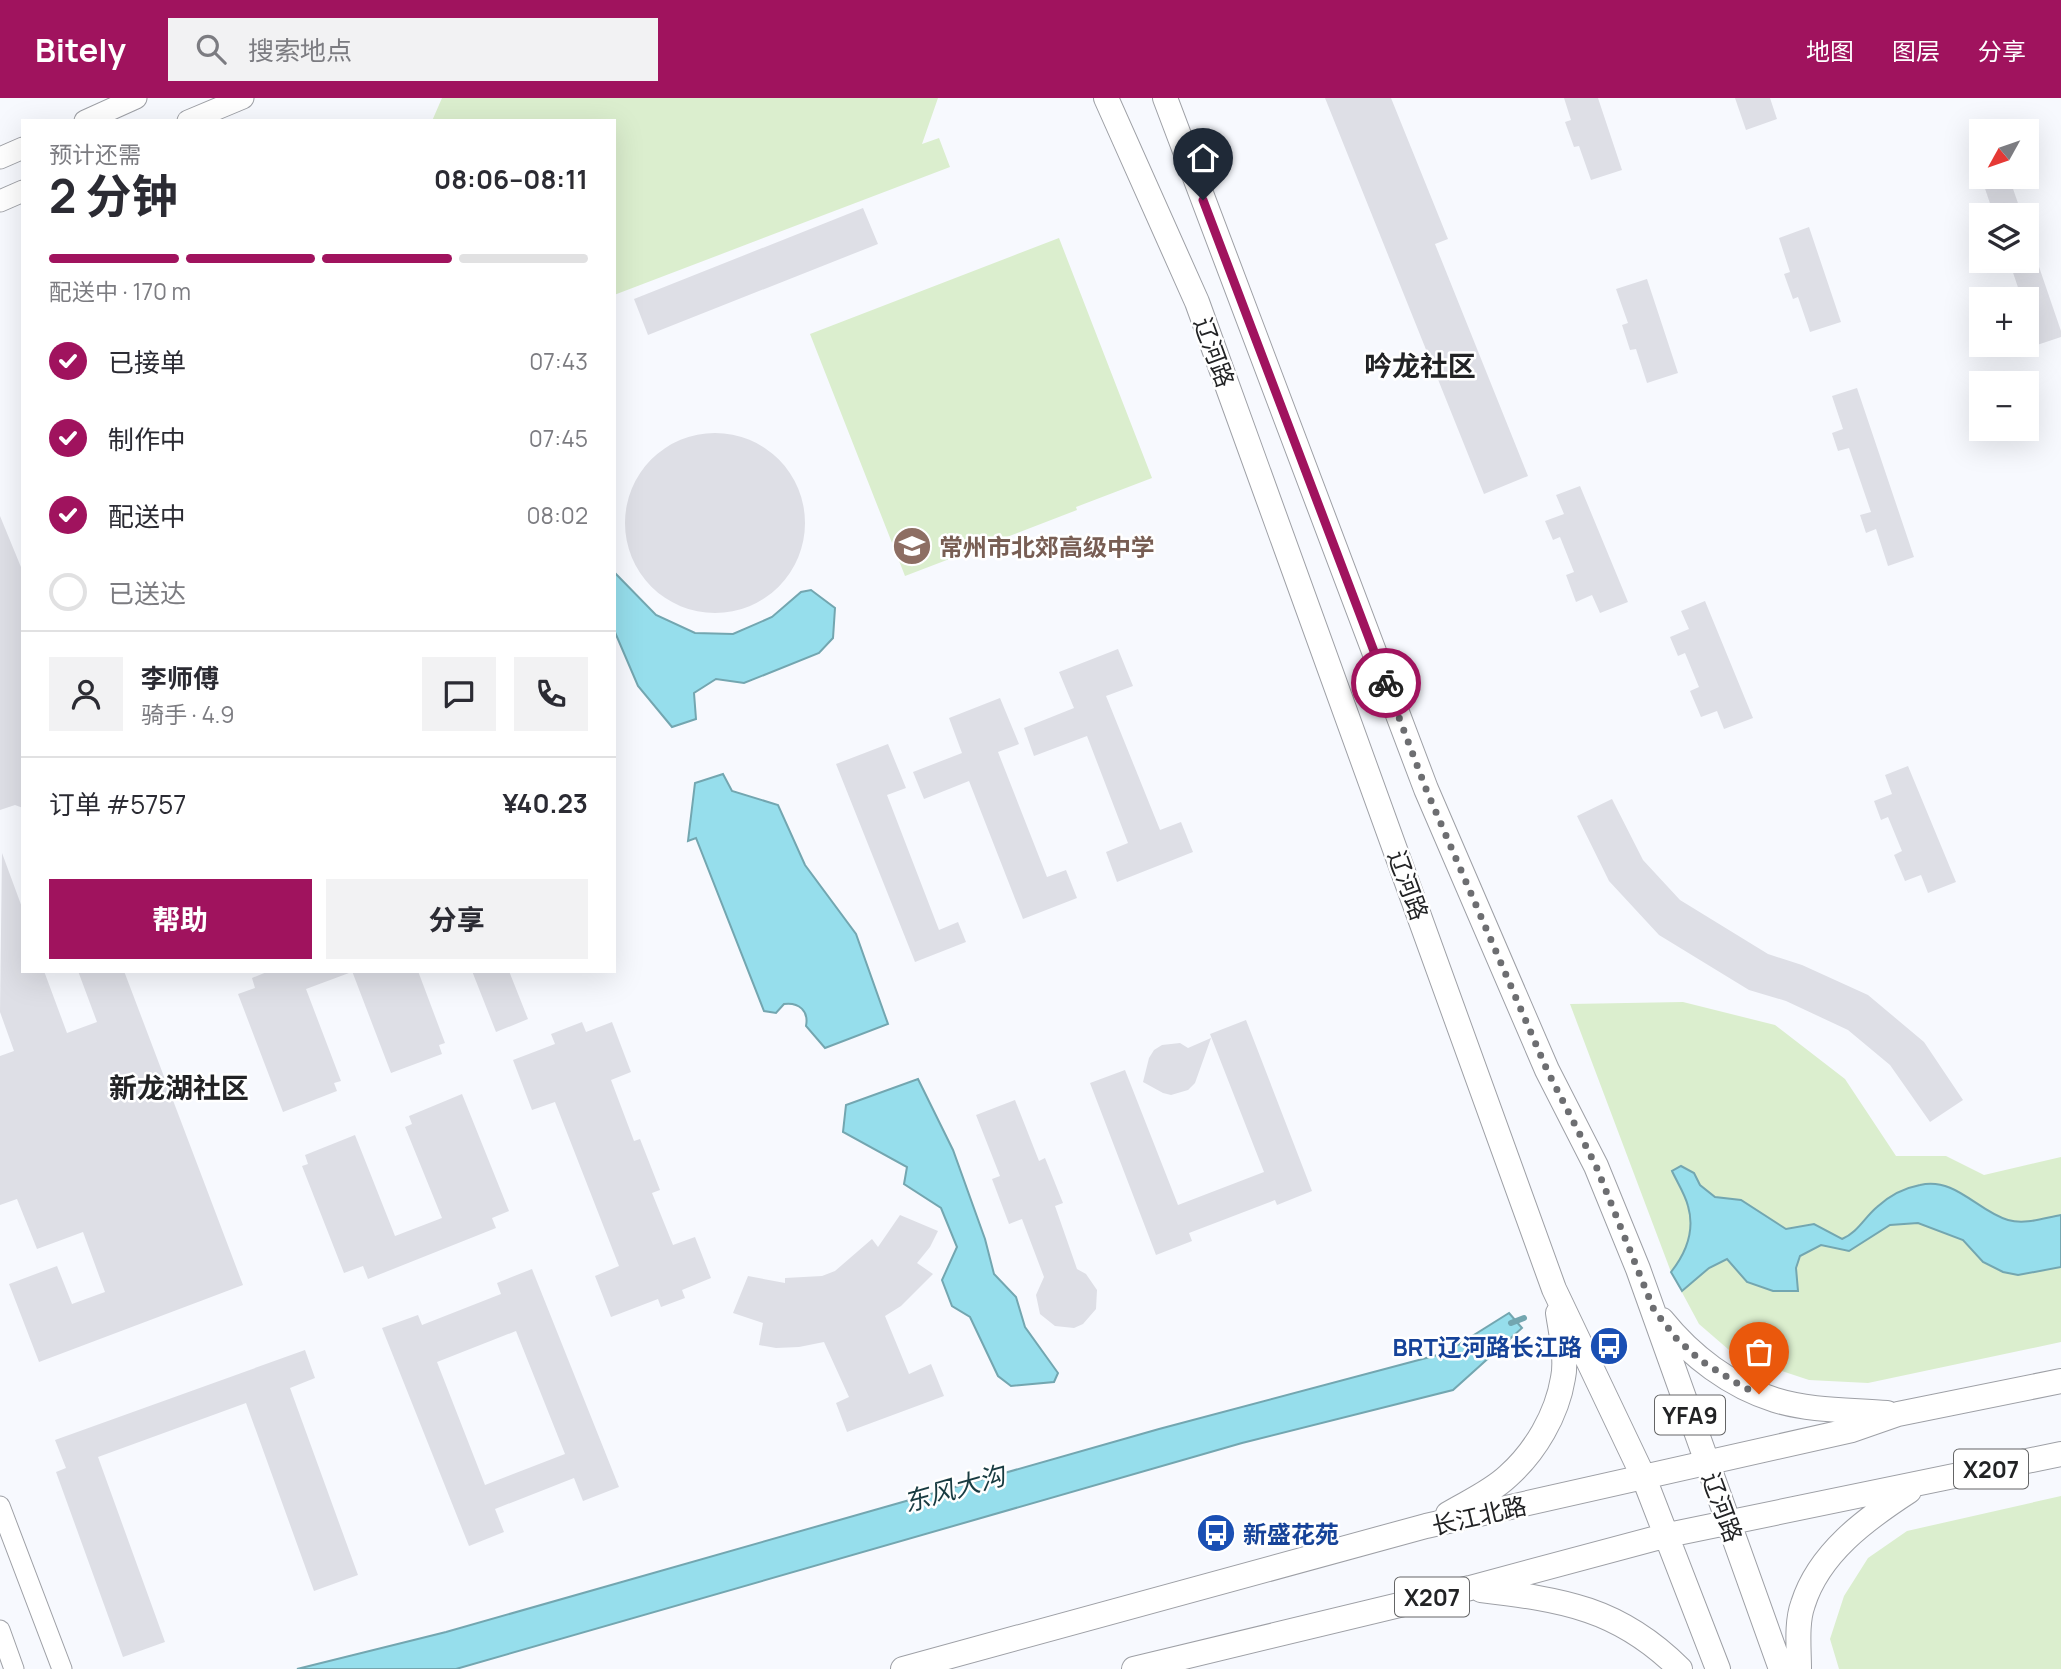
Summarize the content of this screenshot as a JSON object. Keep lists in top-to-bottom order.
{
  "streets": {
    "main road": [
      "辽河路",
      "YFA9",
      "X207",
      "长江北路"
    ]
  },
  "crossings": [
    ["辽河路", "YFA9"],
    ["辽河路", "X207"],
    ["辽河路", "长江北路"],
    ["YFA9", "X207"],
    ["YFA9", "长江北路"]
  ],
  "districts": ["吟龙社区", "新龙湖社区"],
  "water": ["东风大沟"],
  "places": {
    "school or university": ["常州市北郊高级中学"],
    "bus stop": ["BRT辽河路长江路", "新盛花苑"]
  },
  "north": "bottom left",
  "page": {
    "header": "Bitely",
    "search": "搜索地点",
    "nav": ["地图", "图层", "分享"],
    "map_buttons": ["+", "−"],
    "heading": ["2 分钟", "预计还需", "08:06–08:11"],
    "panel": [
      "李师傅",
      "骑手 · 4.9",
      "订单 #5757",
      "¥40.23"
    ],
    "bar": "配送中 · 170 m",
    "list": [
      ["已接单", "07:43"],
      ["制作中", "07:45"],
      ["配送中", "08:02"],
      "已送达"
    ],
    "buttons": ["帮助", "分享"]
  }
}
